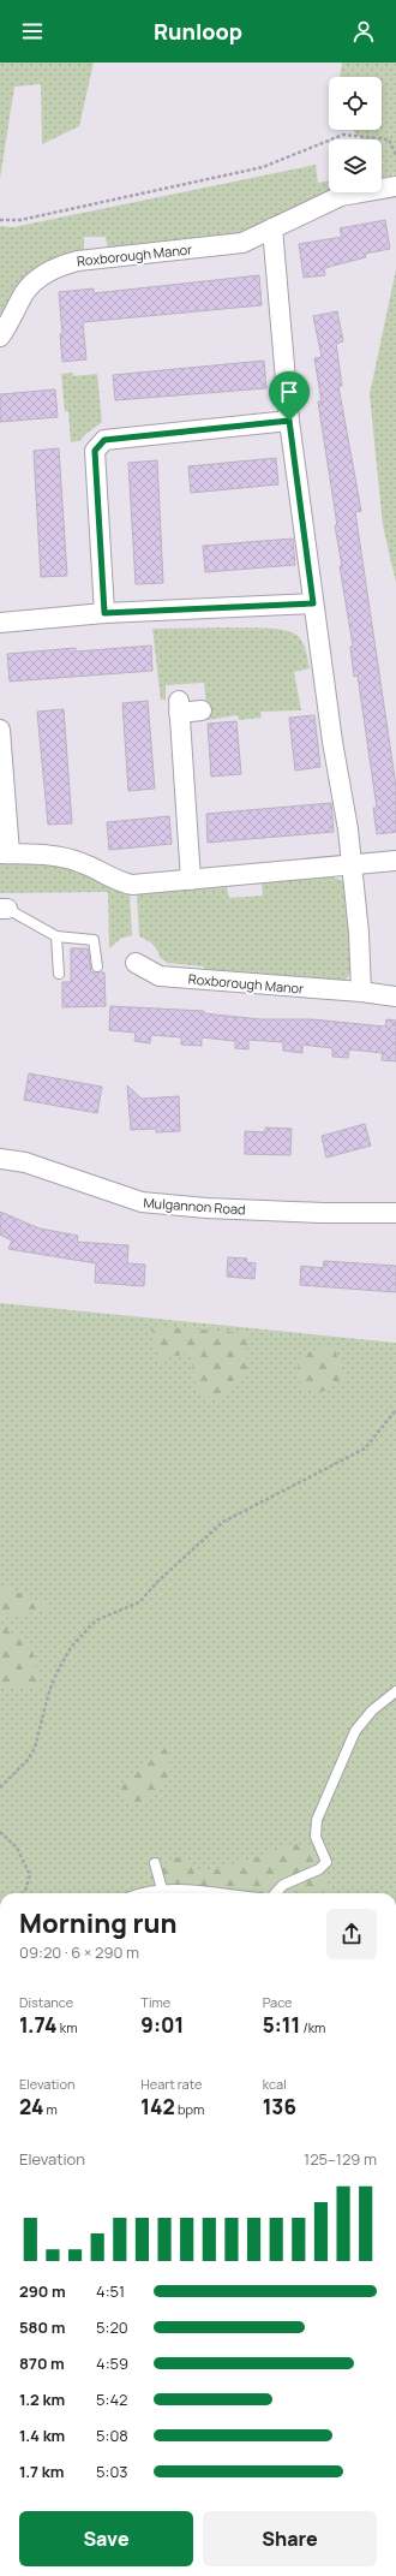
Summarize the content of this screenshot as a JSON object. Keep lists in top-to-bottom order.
{
  "streets": {
    "street": ["Roxborough Manor", "Mulgannon Road"]
  },
  "page": {
    "header": "Runloop",
    "heading": ["Morning run", "09:20 · 6 × 290 m"],
    "stats": [
      ["Distance", "1.74 km"],
      ["Time", "9:01"],
      ["Pace", "5:11 /km"],
      ["Elevation", "24 m"],
      ["Heart rate", "142 bpm"],
      ["kcal", "136"]
    ],
    "chart": ["Elevation", "125–129 m"],
    "list": [
      {
        "name": "290 m",
        "note": "4:51"
      },
      {
        "name": "580 m",
        "note": "5:20"
      },
      {
        "name": "870 m",
        "note": "4:59"
      },
      {
        "name": "1.2 km",
        "note": "5:42"
      },
      {
        "name": "1.4 km",
        "note": "5:08"
      },
      {
        "name": "1.7 km",
        "note": "5:03"
      }
    ],
    "buttons": ["Save", "Share"]
  }
}
